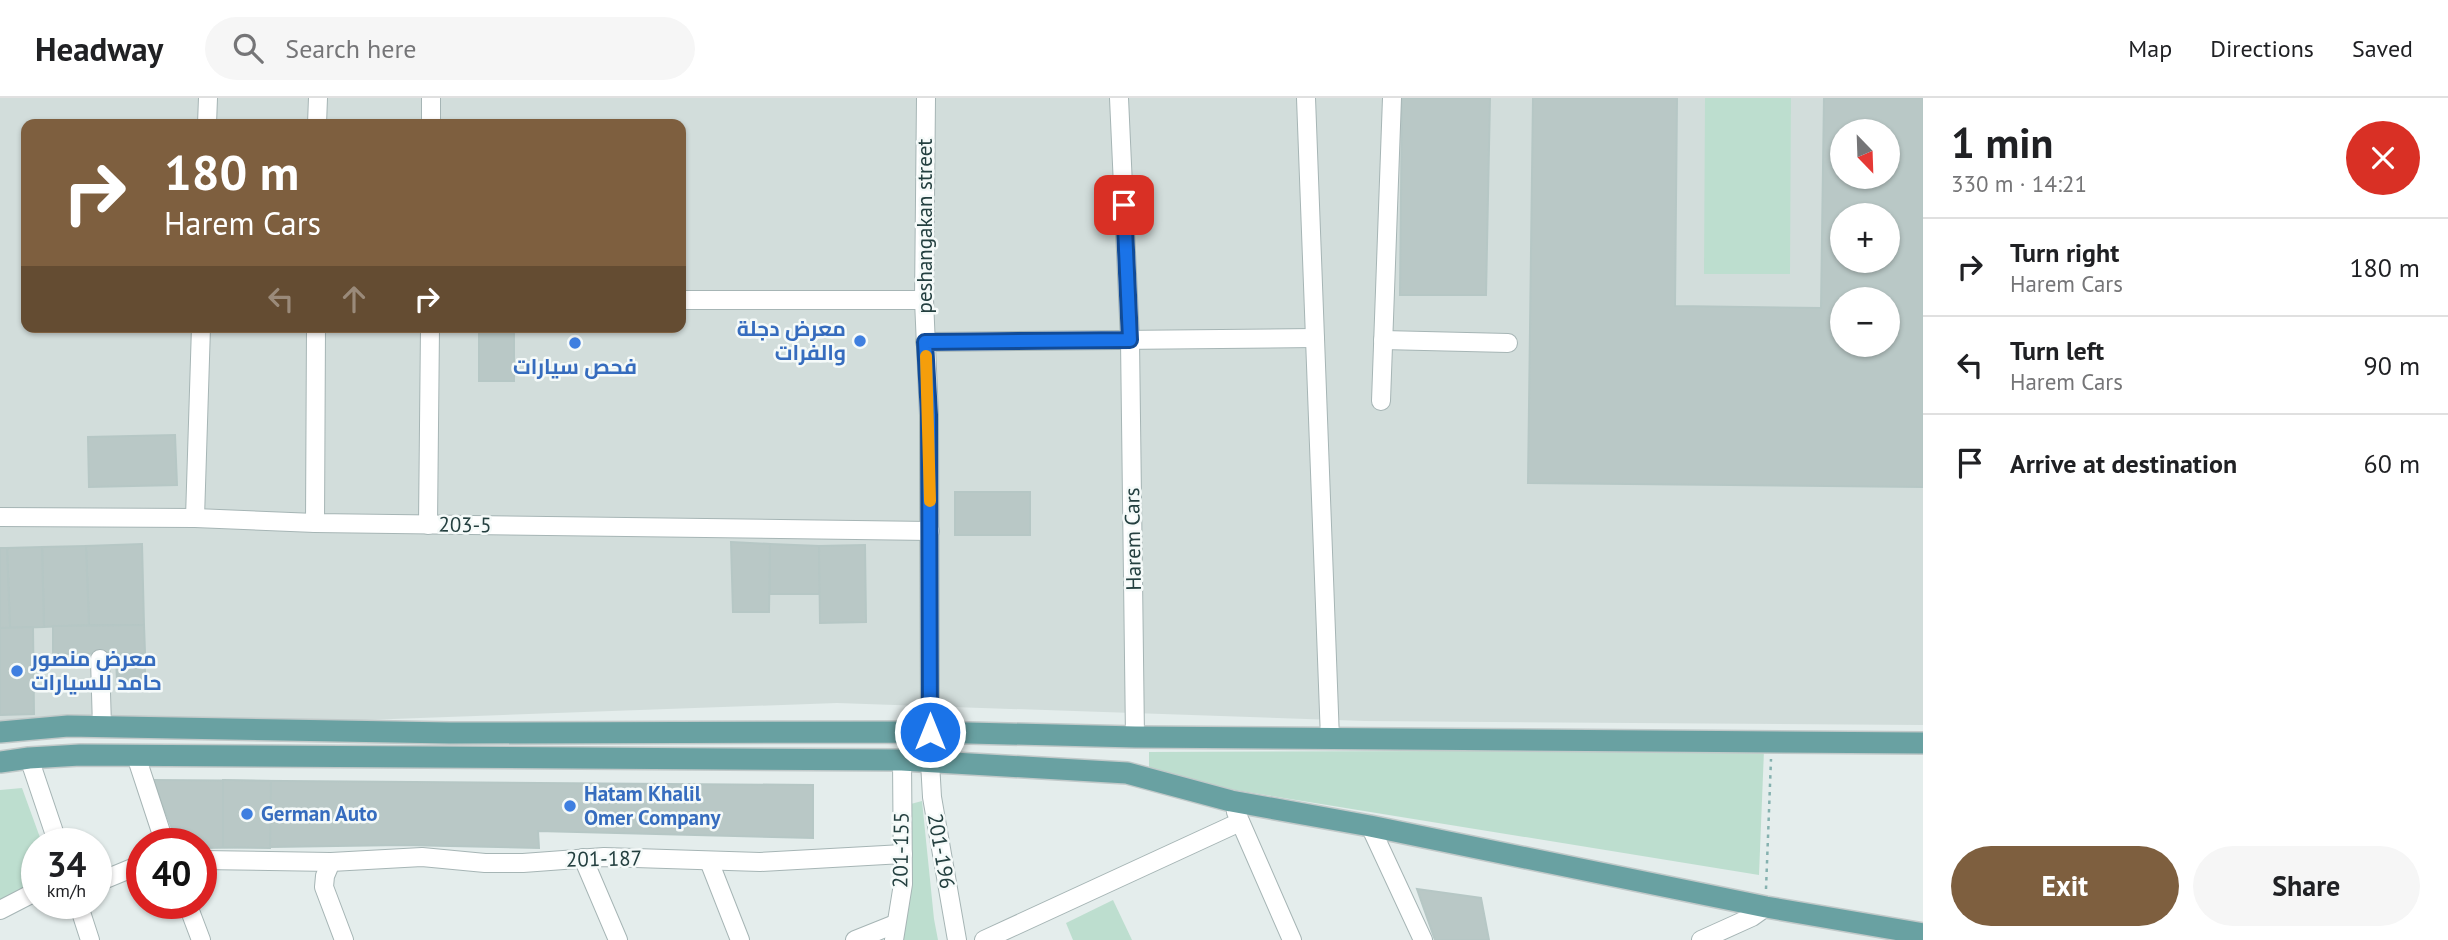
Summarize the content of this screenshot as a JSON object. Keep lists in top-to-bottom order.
{
  "streets": {
    "street": [
      "peshangakan street",
      "203-5",
      "Harem Cars",
      "201-155",
      "201-196",
      "201-187"
    ]
  },
  "crossings": [
    ["peshangakan street", "203-5"],
    ["201-155", "201-187"]
  ],
  "places": [
    "معرض دجلة والفرات",
    "فحص سيارات",
    "معرض منصور حامد للسيارات",
    "Hatam Khalil Omer Company",
    "German Auto"
  ],
  "north": "bottom right",
  "page": {
    "header": "Headway",
    "search": "Search here",
    "nav": ["Map", "Directions", "Saved"],
    "heading": ["1 min", "330 m · 14:21"],
    "map_buttons": ["+", "−"],
    "turn": ["180 m", "Harem Cars"],
    "list": [
      {
        "name": "Turn right",
        "note": "Harem Cars",
        "value": "180 m"
      },
      {
        "name": "Turn left",
        "note": "Harem Cars",
        "value": "90 m"
      },
      {
        "name": "Arrive at destination",
        "value": "60 m"
      }
    ],
    "speed": "34 km/h",
    "limit": "40",
    "buttons": ["Exit", "Share"]
  }
}
